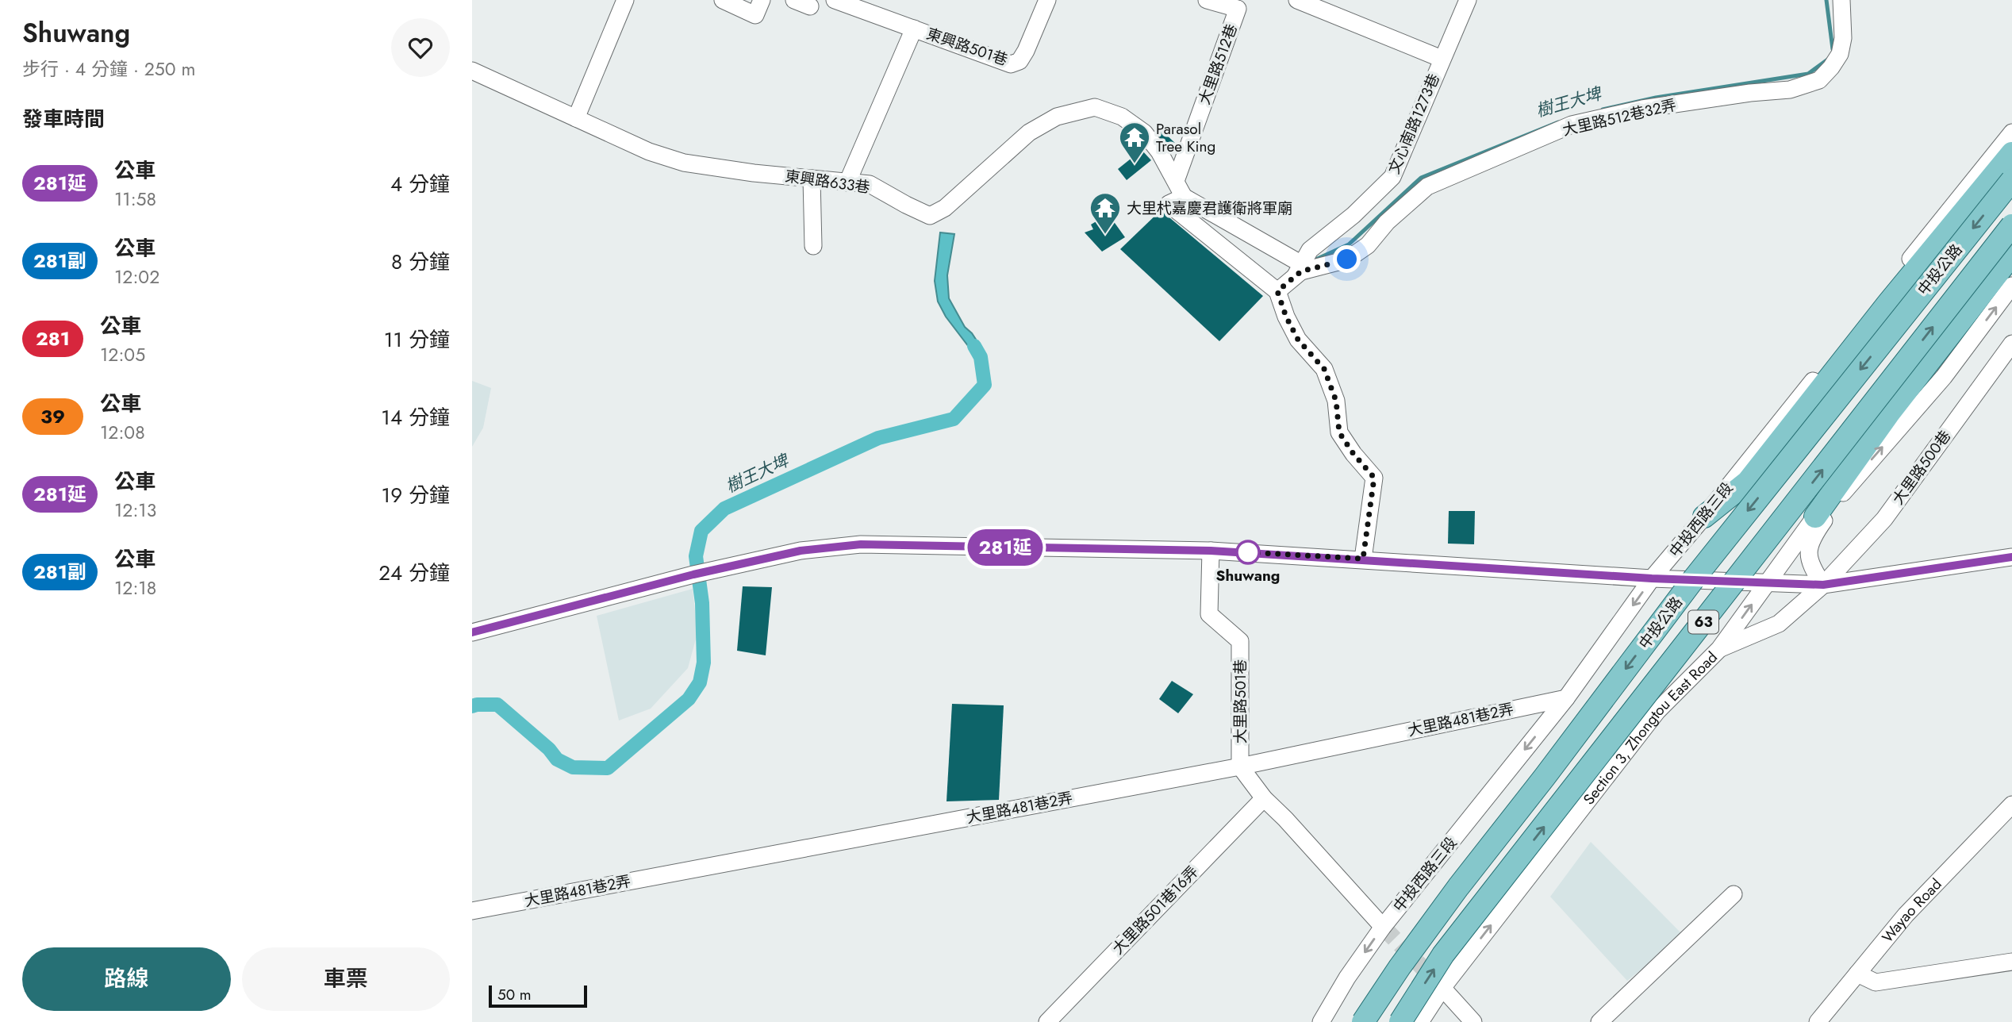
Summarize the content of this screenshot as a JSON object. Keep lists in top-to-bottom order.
{
  "streets": {
    "main road": ["中投公路", "63"],
    "street": [
      "東興路501巷",
      "大里路512巷",
      "大里路512巷32弄",
      "文心南路1273巷",
      "東興路633巷",
      "大里路500巷",
      "中投西路三段",
      "大里路501巷",
      "大里路481巷2弄",
      "Section 3, Zhongtou East Road",
      "大里路501巷16弄",
      "Wayao Road"
    ]
  },
  "crossings": [
    ["東興路501巷", "東興路633巷"],
    ["大里路512巷", "東興路633巷"],
    ["大里路512巷32弄", "文心南路1273巷"],
    ["大里路500巷", "Section 3, Zhongtou East Road"],
    ["中投西路三段", "大里路481巷2弄"],
    ["大里路501巷", "大里路481巷2弄"]
  ],
  "one_way": ["中投西路三段", "Section 3, Zhongtou East Road"],
  "water": ["樹王大埤"],
  "places": {
    "temple": ["Parasol Tree King", "大里杙嘉慶君護衛將軍廟"],
    "other": ["Shuwang"]
  },
  "lines": ["bus line 281延"],
  "scale_bar": "50 m",
  "page": {
    "heading": [
      ["Shuwang", "步行 · 4 分鐘 · 250 m"],
      "發車時間"
    ],
    "on_map": "281延",
    "list": [
      {
        "mark": "281延",
        "name": "公車",
        "note": "11:58",
        "value": "4 分鐘"
      },
      {
        "mark": "281副",
        "name": "公車",
        "note": "12:02",
        "value": "8 分鐘"
      },
      {
        "mark": "281",
        "name": "公車",
        "note": "12:05",
        "value": "11 分鐘"
      },
      {
        "mark": "39",
        "name": "公車",
        "note": "12:08",
        "value": "14 分鐘"
      },
      {
        "mark": "281延",
        "name": "公車",
        "note": "12:13",
        "value": "19 分鐘"
      },
      {
        "mark": "281副",
        "name": "公車",
        "note": "12:18",
        "value": "24 分鐘"
      }
    ],
    "buttons": ["路線", "車票"],
    "scale": "50 m"
  }
}
